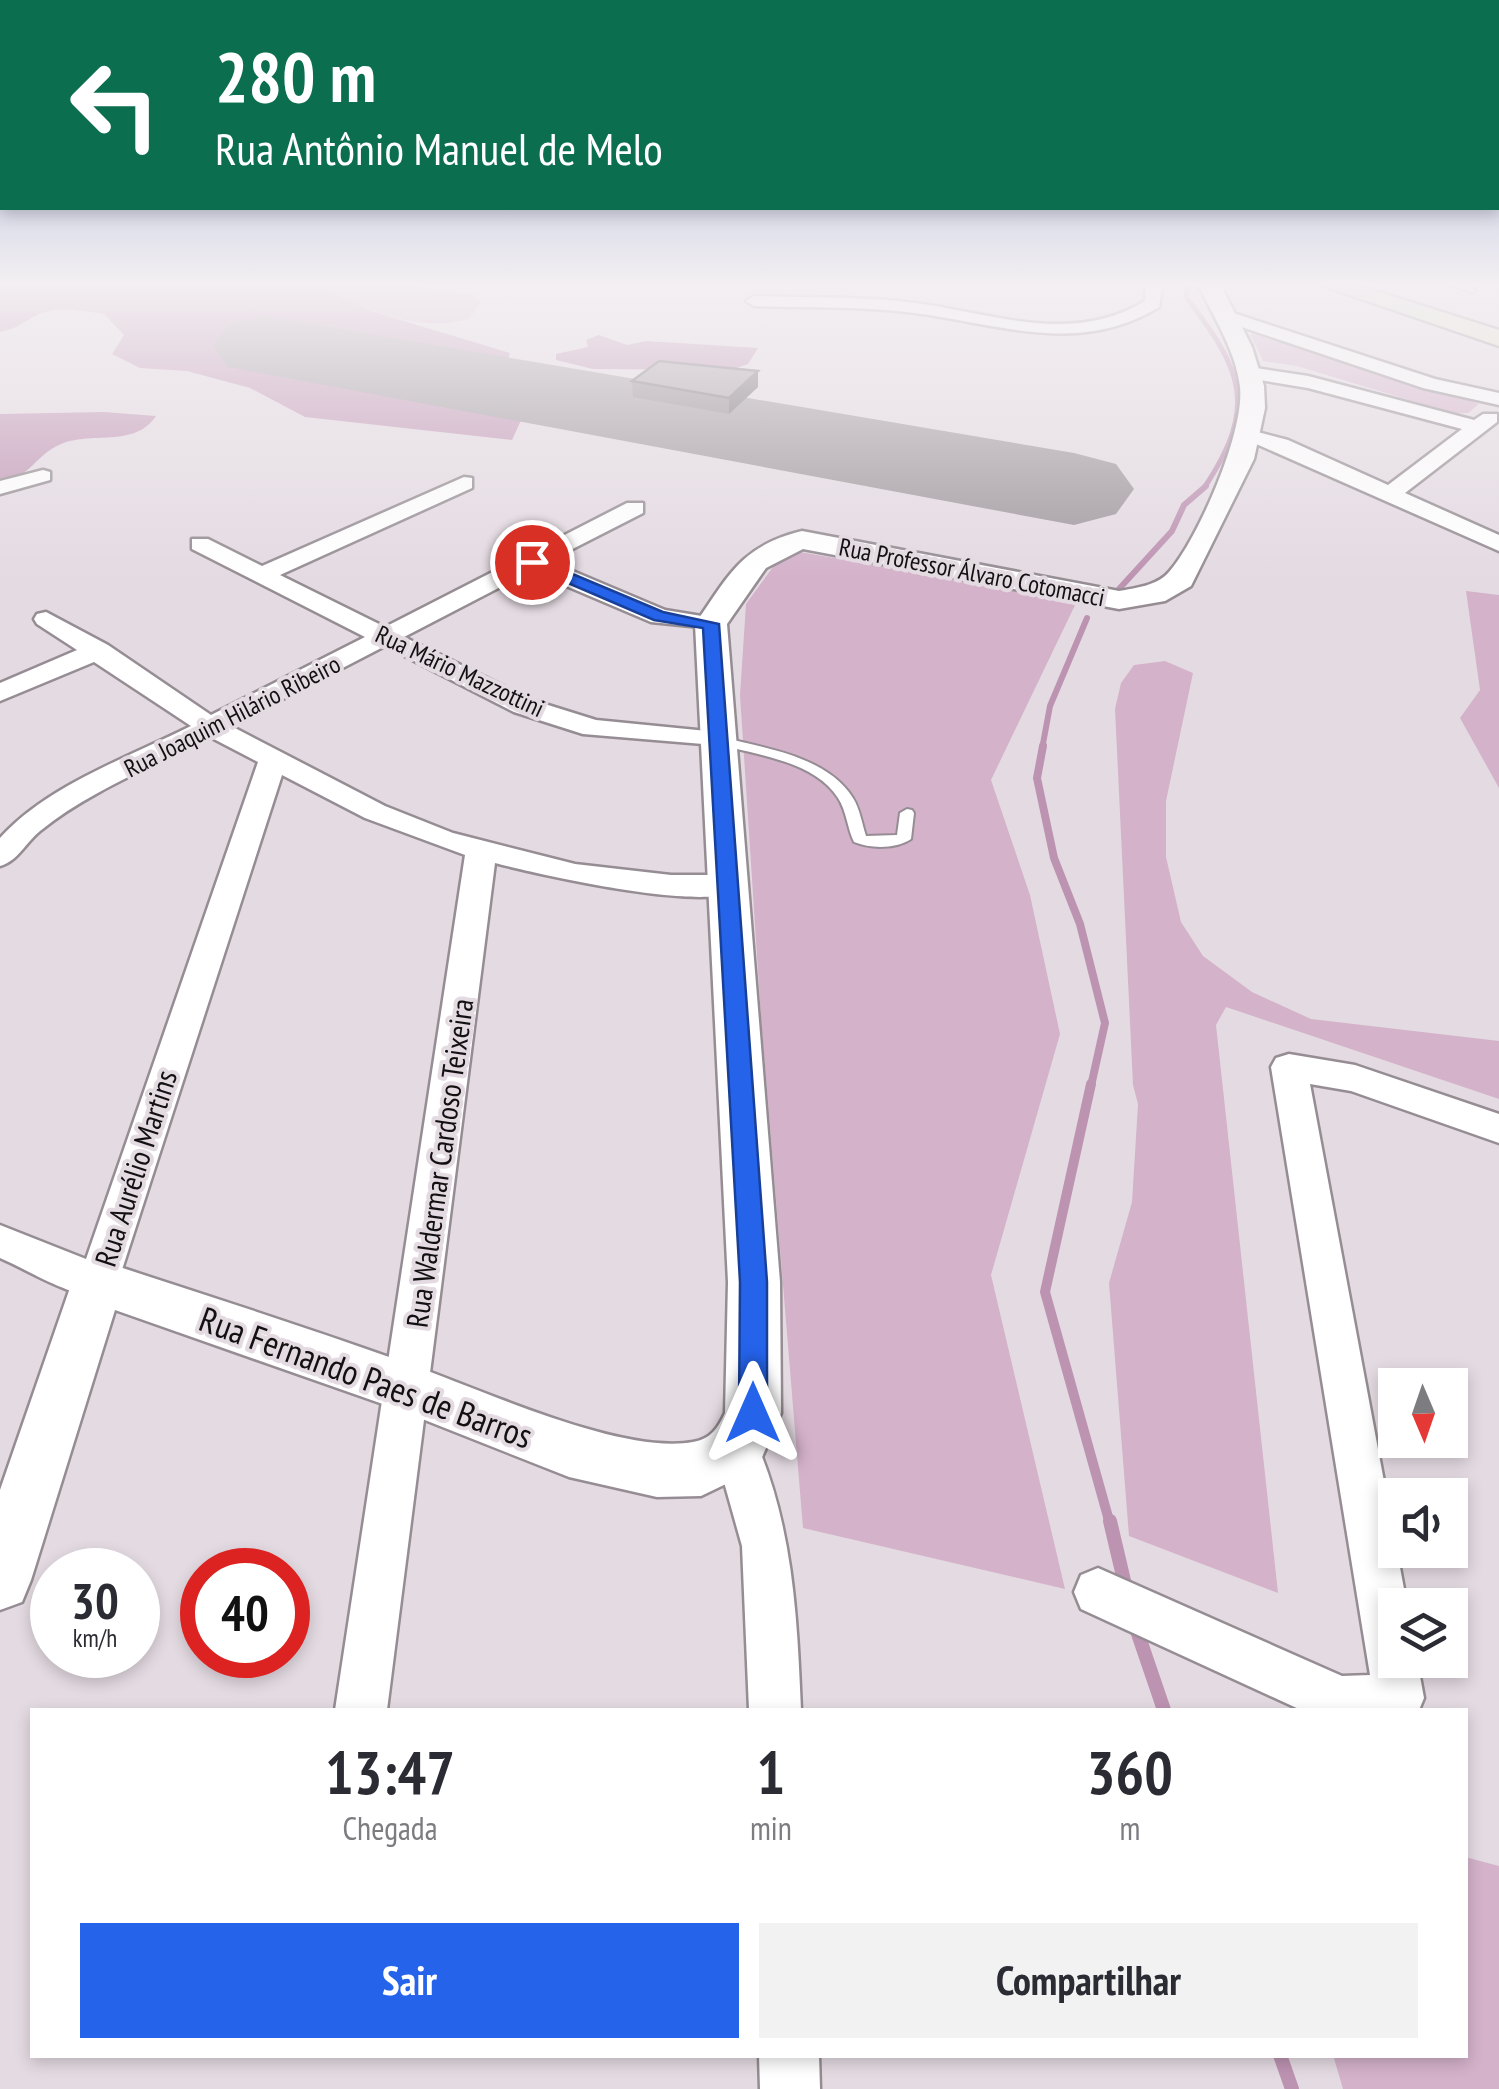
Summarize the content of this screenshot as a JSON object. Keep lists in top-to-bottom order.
{
  "streets": {
    "street": [
      "Rua Professor Álvaro Cotomacci",
      "Rua Mário Mazzottini",
      "Rua Joaquim Hilário Ribeiro",
      "Rua Waldermar Cardoso Teixeira",
      "Rua Aurélio Martins",
      "Rua Fernando Paes de Barros"
    ]
  },
  "crossings": [
    ["Rua Mário Mazzottini", "Rua Joaquim Hilário Ribeiro"],
    ["Rua Waldermar Cardoso Teixeira", "Rua Fernando Paes de Barros"],
    ["Rua Aurélio Martins", "Rua Fernando Paes de Barros"]
  ],
  "north": "bottom",
  "page": {
    "turn": ["280 m", "Rua Antônio Manuel de Melo"],
    "speed": "30 km/h",
    "limit": "40",
    "eta": [
      "13:47",
      "Chegada",
      "1",
      "min",
      "360",
      "m"
    ],
    "buttons": ["Sair", "Compartilhar"]
  }
}
